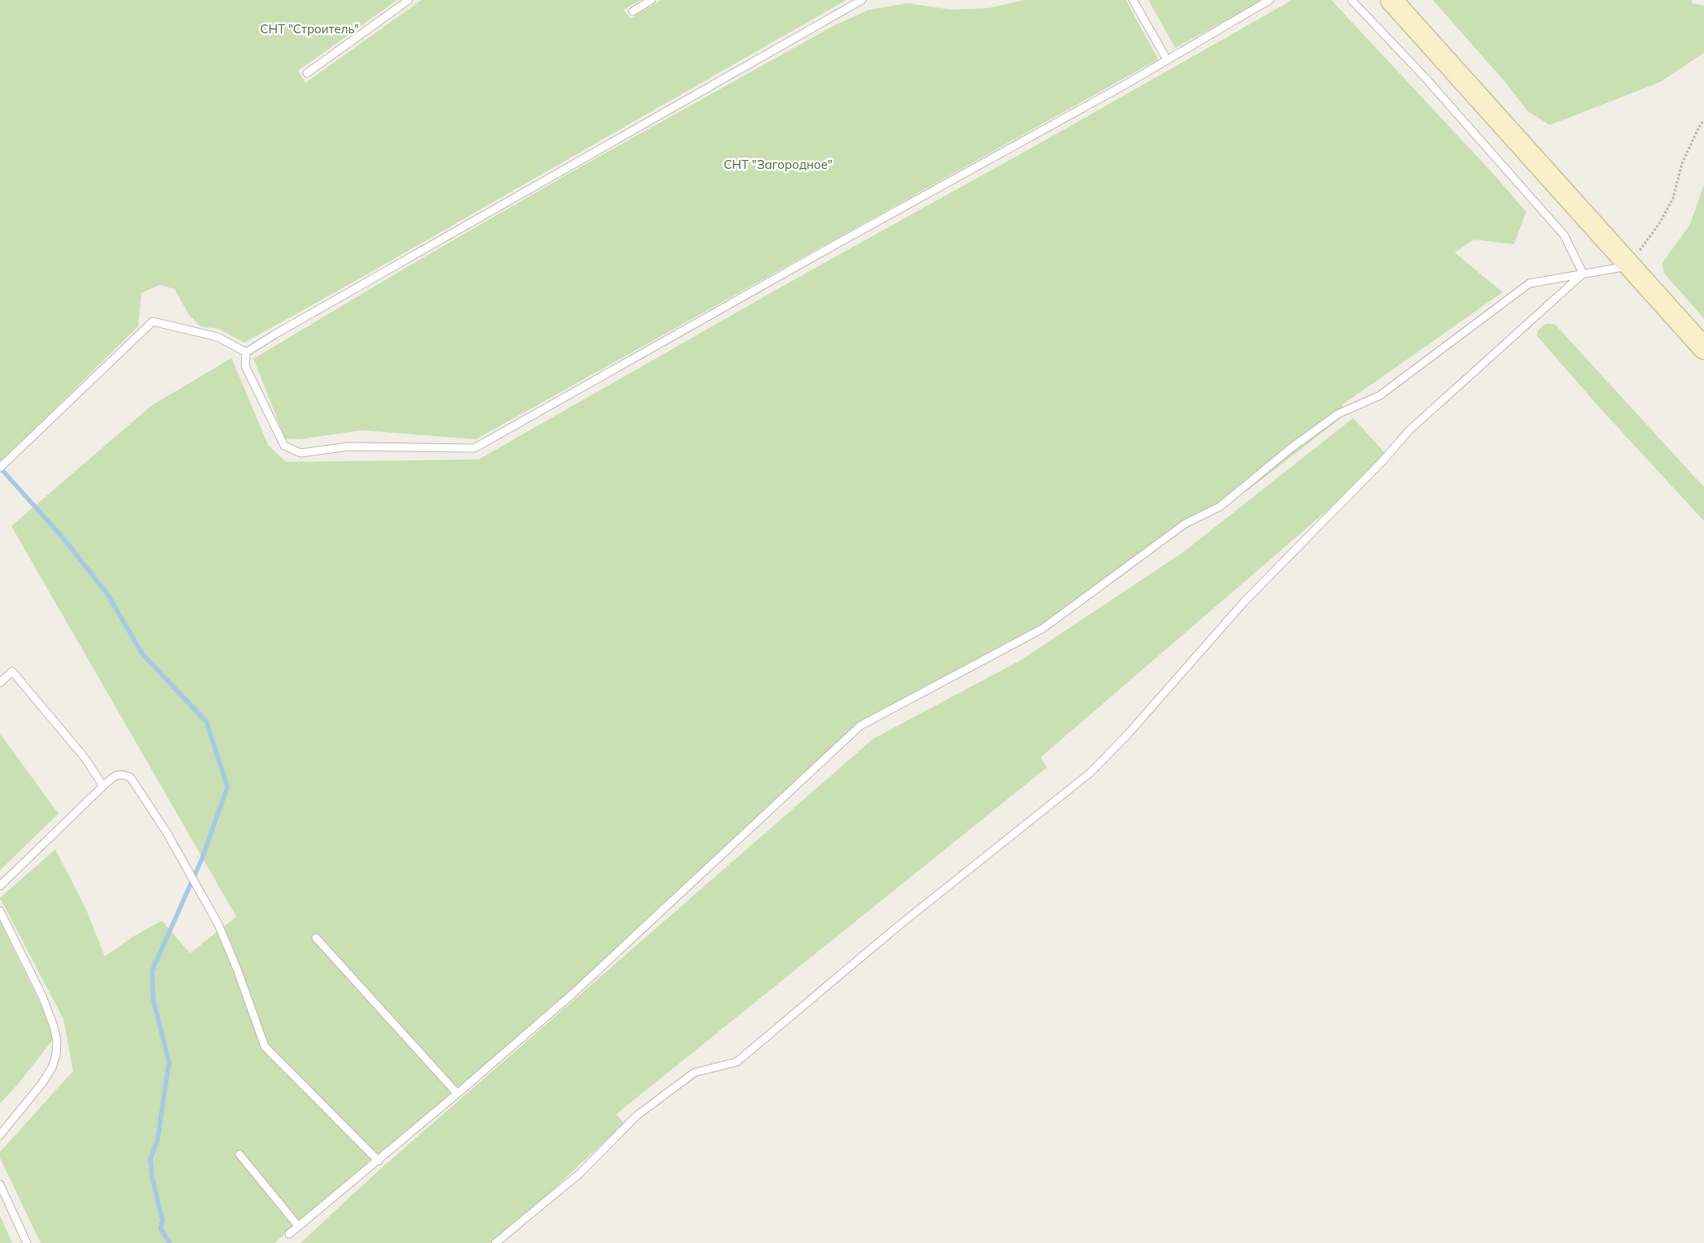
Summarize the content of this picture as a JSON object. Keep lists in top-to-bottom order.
{
  "parks": ["CНТ \"Строитель\"", "СНТ \"Загородное\""]
}
